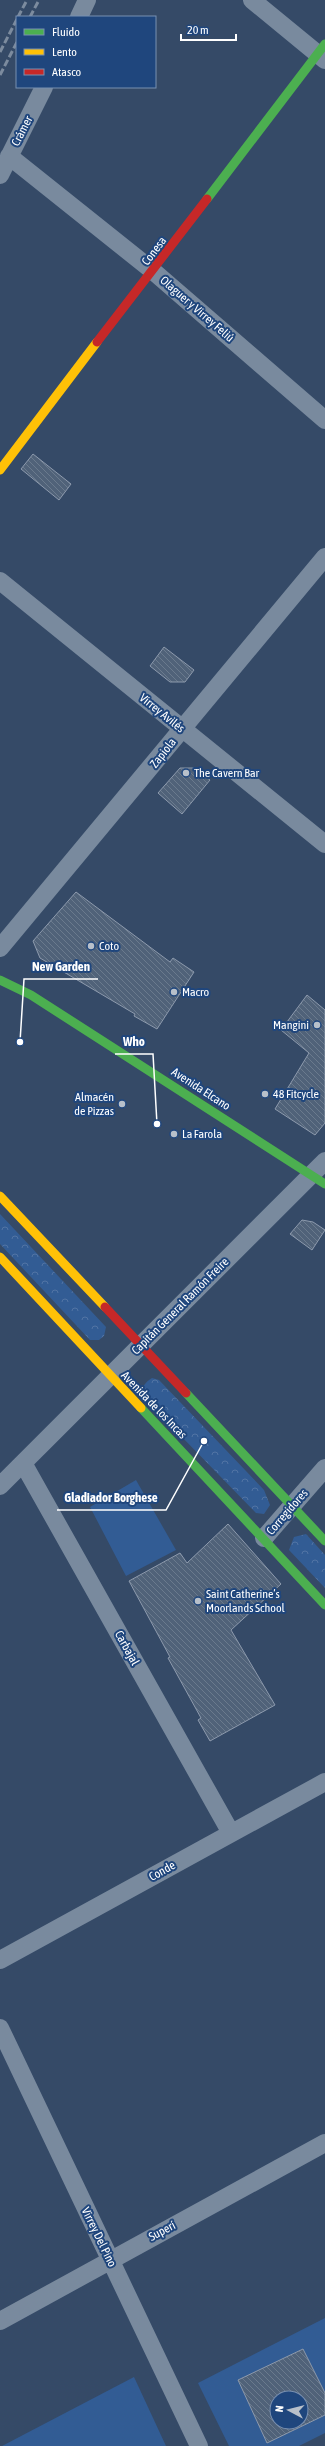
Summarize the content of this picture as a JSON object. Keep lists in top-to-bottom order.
{
  "streets": {
    "main road": ["Conesa", "Avenida Elcano", "Avenida de los Incas"],
    "street": [
      "Crámer",
      "Olaguer y Virrey Feliú",
      "Virrey Avilés",
      "Zapiola",
      "Capitán General Ramón Freire",
      "Corregidores",
      "Carbajal",
      "Conde",
      "Superí",
      "Virrey Del Pino"
    ]
  },
  "crossings": [
    ["Crámer", "Olaguer y Virrey Feliú"],
    ["Conesa", "Olaguer y Virrey Feliú"],
    ["Virrey Avilés", "Zapiola"],
    ["Avenida Elcano", "Capitán General Ramón Freire"],
    ["Capitán General Ramón Freire", "Avenida de los Incas"],
    ["Capitán General Ramón Freire", "Carbajal"],
    ["Avenida de los Incas", "Corregidores"],
    ["Carbajal", "Conde"],
    ["Superí", "Virrey Del Pino"]
  ],
  "places": [
    "The Cavern Bar",
    "Coto",
    "Macro",
    "Mangini",
    "New Garden",
    "48 Fitcycle",
    "Almacén de Pizzas",
    "Who",
    "La Farola",
    "Gladiador Borghese",
    "Saint Catherine’s Moorlands School"
  ],
  "legend": ["Fluido", "Lento", "Atasco"],
  "scale_bar": "20 m",
  "north": "left"
}
